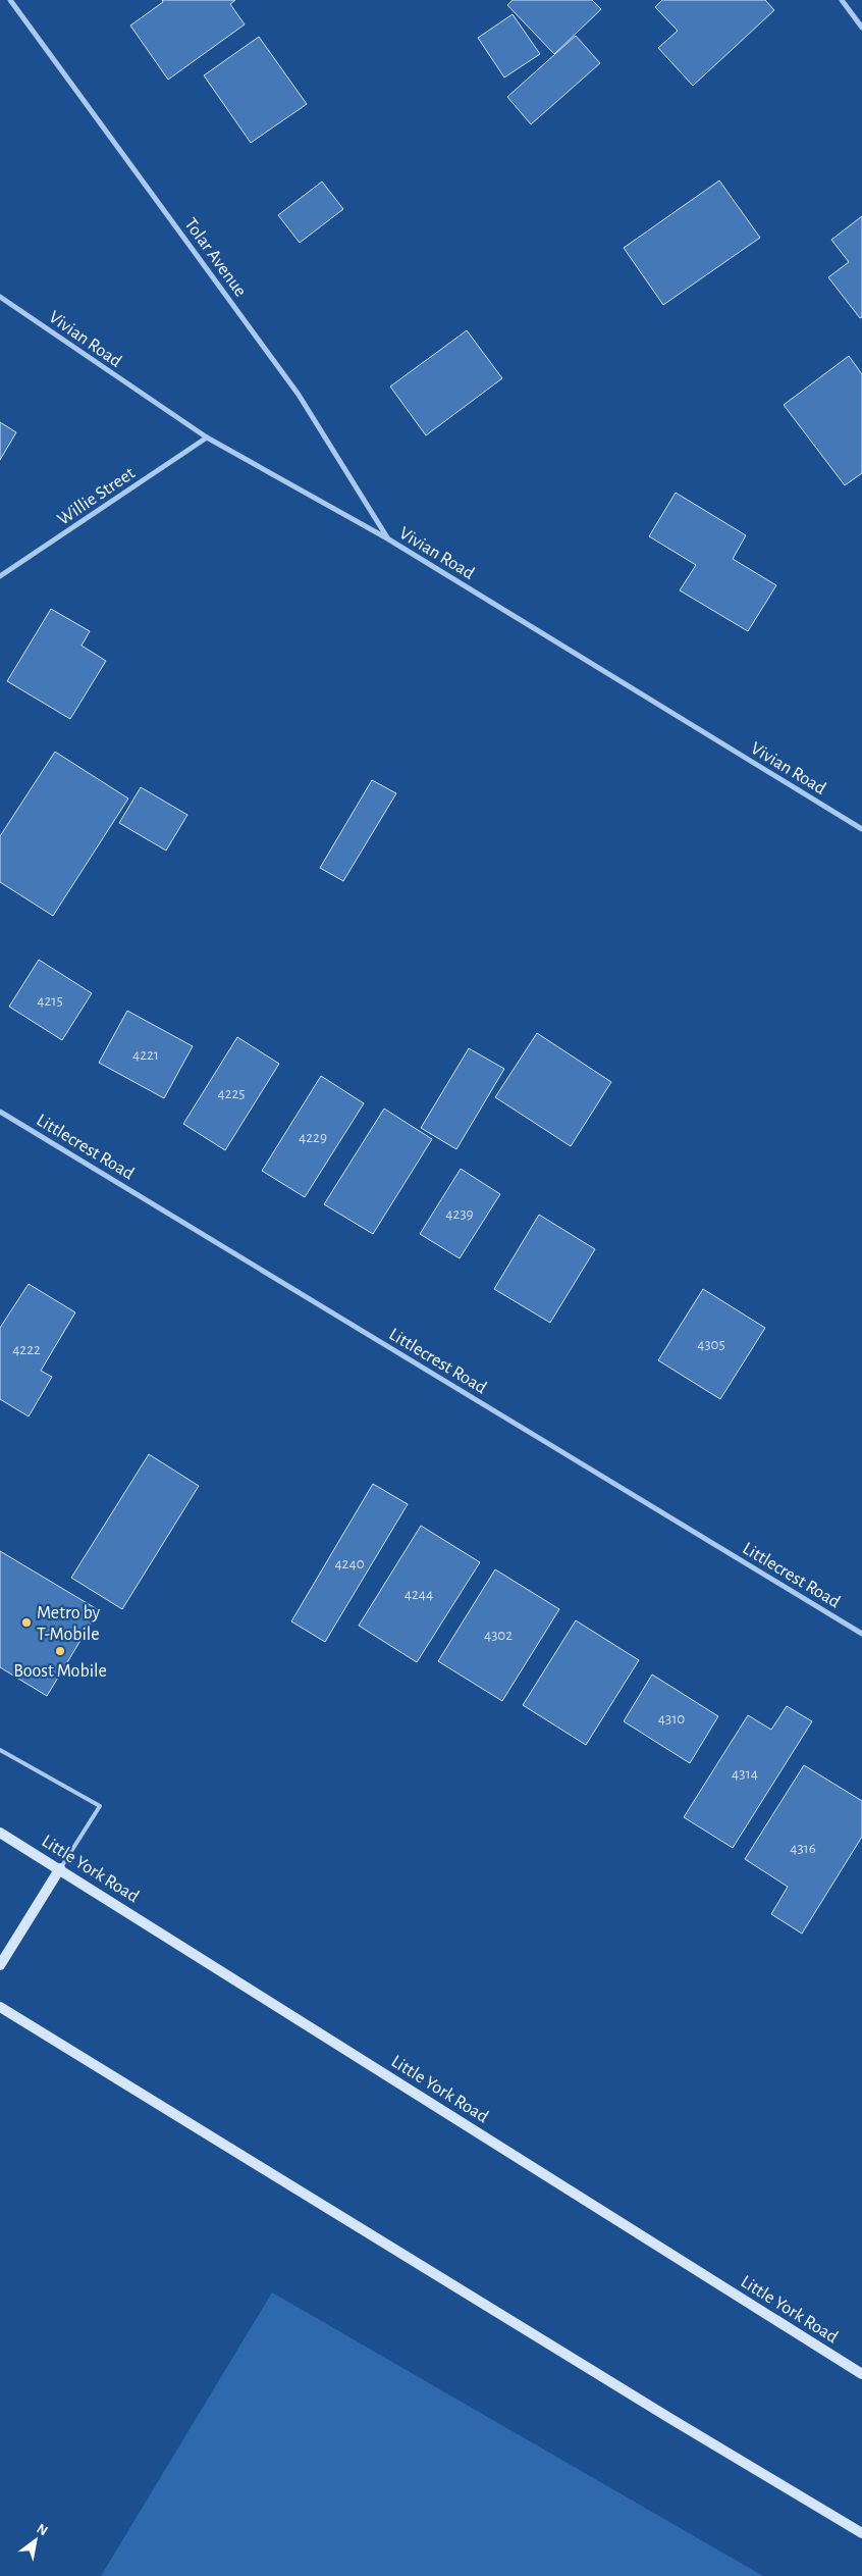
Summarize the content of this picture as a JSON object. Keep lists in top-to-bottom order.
{
  "streets": {
    "main road": ["Little York Road"],
    "street": [
      "Tolar Avenue",
      "Vivian Road",
      "Willie Street",
      "Littlecrest Road"
    ]
  },
  "crossings": [
    ["Tolar Avenue", "Vivian Road"],
    ["Vivian Road", "Willie Street"]
  ],
  "places": ["Metro by T-Mobile", "Boost Mobile"],
  "house_numbers": [
    "4215",
    "4221",
    "4225",
    "4229",
    "4239",
    "4305",
    "4222",
    "4240",
    "4244",
    "4302",
    "4310",
    "4314",
    "4316"
  ],
  "north": "top right"
}
